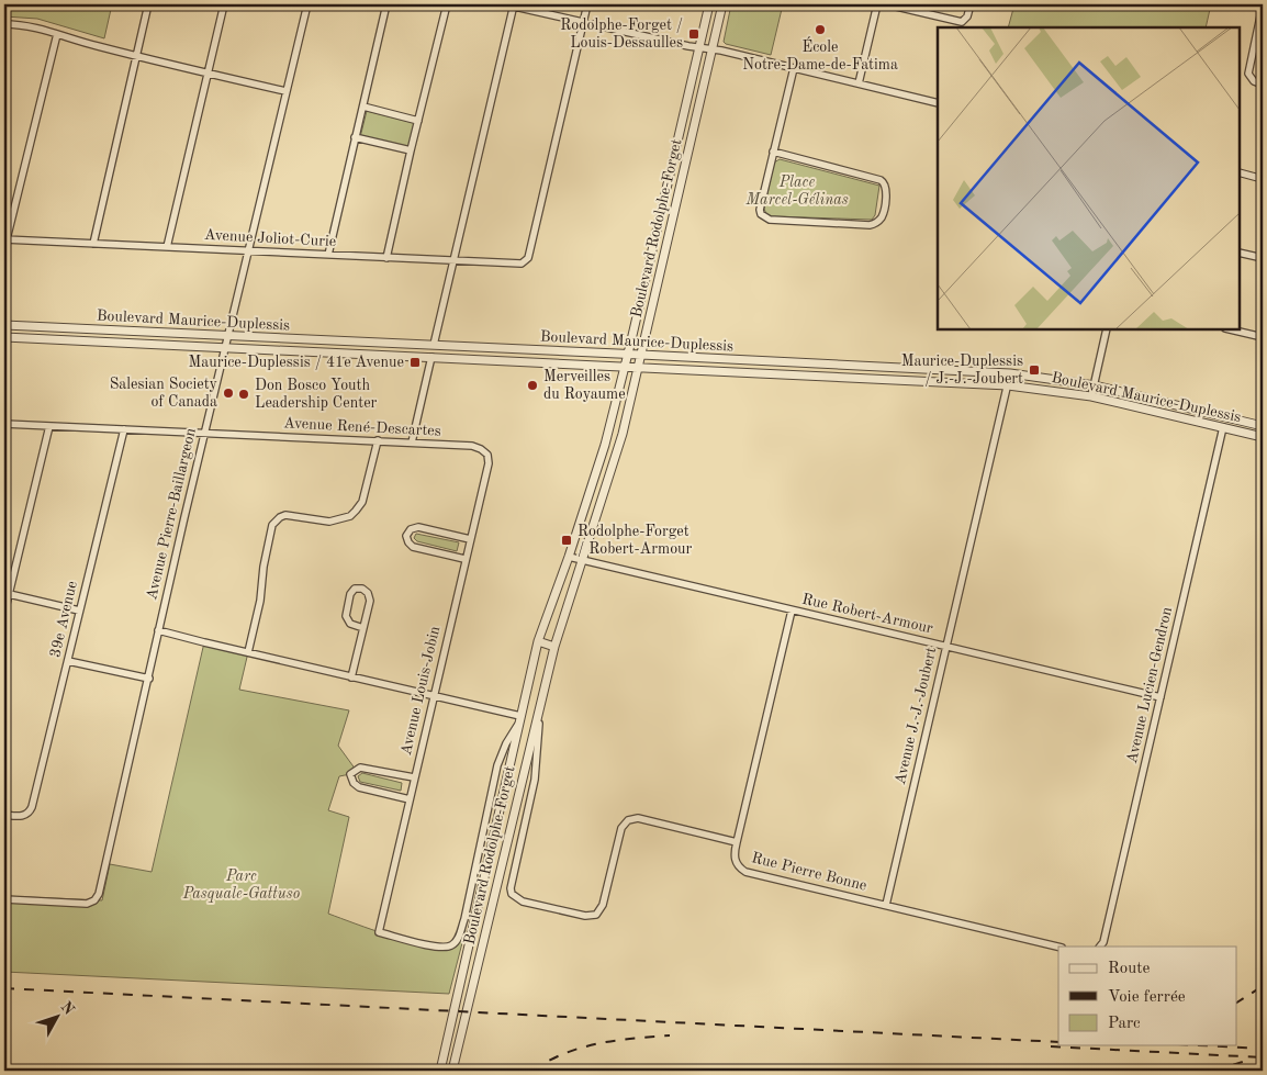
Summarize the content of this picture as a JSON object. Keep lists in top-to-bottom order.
{
  "streets": {
    "street": [
      "Boulevard Rodolphe-Forget",
      "Avenue Joliot-Curie",
      "Boulevard Maurice-Duplessis",
      "Avenue René-Descartes",
      "Avenue Pierre-Baillargeon",
      "Rue Robert-Armour",
      "39e Avenue",
      "Avenue Lucien-Gendron",
      "Avenue Louis-Jobin",
      "Avenue J.-J.-Joubert",
      "Rue Pierre Bonne"
    ]
  },
  "crossings": [
    ["Boulevard Rodolphe-Forget", "Boulevard Maurice-Duplessis"],
    ["Boulevard Rodolphe-Forget", "Rue Robert-Armour"],
    ["Boulevard Rodolphe-Forget", "Avenue Louis-Jobin"],
    ["Boulevard Rodolphe-Forget", "Rue Pierre Bonne"],
    ["Avenue Joliot-Curie", "Avenue Pierre-Baillargeon"],
    ["Boulevard Maurice-Duplessis", "Avenue Pierre-Baillargeon"],
    ["Boulevard Maurice-Duplessis", "Avenue Lucien-Gendron"],
    ["Boulevard Maurice-Duplessis", "Avenue J.-J.-Joubert"],
    ["Avenue René-Descartes", "Avenue Pierre-Baillargeon"],
    ["Avenue René-Descartes", "39e Avenue"],
    ["Avenue René-Descartes", "Avenue Louis-Jobin"],
    ["Rue Robert-Armour", "Avenue Lucien-Gendron"],
    ["Rue Robert-Armour", "Avenue J.-J.-Joubert"],
    ["Avenue J.-J.-Joubert", "Rue Pierre Bonne"]
  ],
  "parks": ["Place Marcel-Gélinas", "Parc Pasquale-Gattuso"],
  "places": {
    "other": [
      "École Notre-Dame-de-Fatima",
      "Merveilles du Royaume",
      "Salesian Society of Canada",
      "Don Bosco Youth Leadership Center"
    ],
    "transit": [
      "Rodolphe-Forget / Louis-Dessaulles",
      "Maurice-Duplessis / 41e Avenue",
      "Maurice-Duplessis / J.-J.-Joubert",
      "Rodolphe-Forget / Robert-Armour"
    ]
  },
  "legend": ["Route", "Voie ferrée", "Parc"],
  "north": "top right"
}
